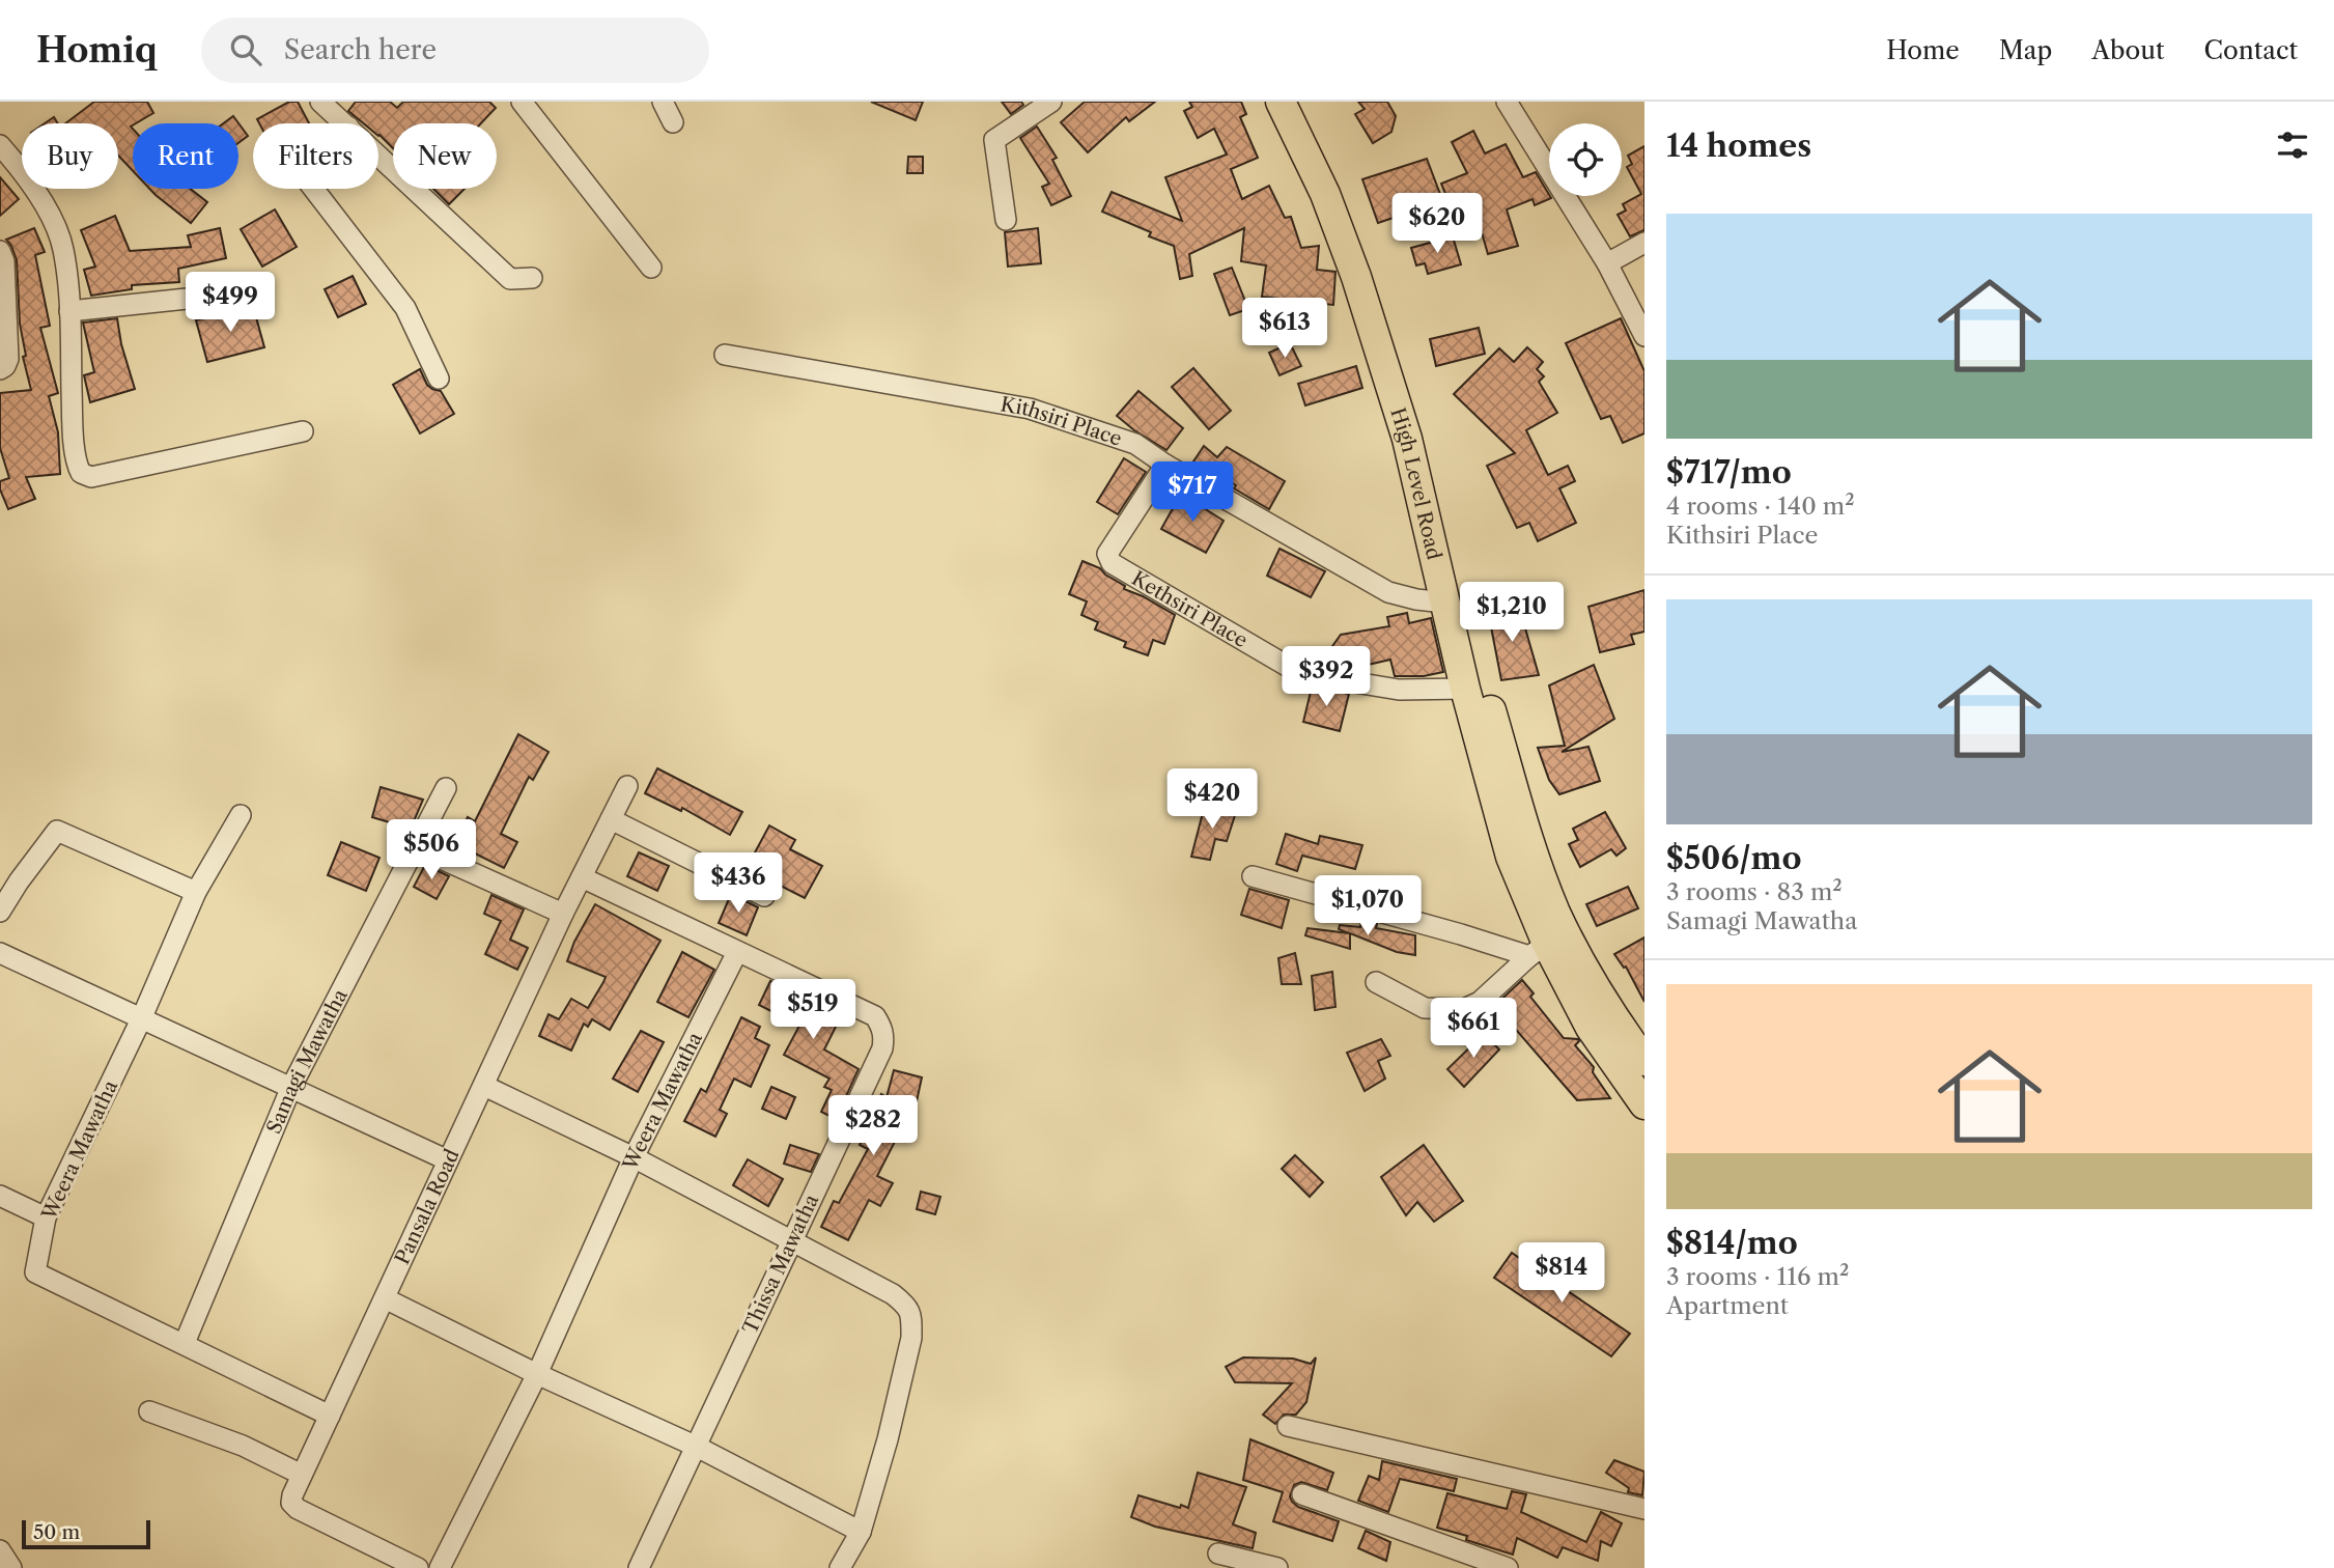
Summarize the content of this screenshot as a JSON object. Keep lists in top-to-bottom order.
{
  "streets": {
    "highway": ["High Level Road"],
    "street": [
      "Kithsiri Place",
      "Kethsiri Place",
      "Samagi Mawatha",
      "Weera Mawatha",
      "Pansala Road",
      "Thissa Mawatha"
    ]
  },
  "crossings": [
    ["Kithsiri Place", "High Level Road"],
    ["Kithsiri Place", "Kethsiri Place"],
    ["High Level Road", "Kethsiri Place"],
    ["Samagi Mawatha", "Weera Mawatha"],
    ["Weera Mawatha", "Pansala Road"],
    ["Weera Mawatha", "Thissa Mawatha"],
    ["Pansala Road", "Thissa Mawatha"]
  ],
  "scale_bar": "50 m",
  "page": {
    "header": "Homiq",
    "search": "Search here",
    "nav": [
      "Home",
      "Map",
      "About",
      "Contact"
    ],
    "heading": "14 homes",
    "chip": [
      "Buy",
      "Rent",
      "Filters",
      "New"
    ],
    "list": [
      {
        "name": "$717/mo",
        "note": "4 rooms · 140 m² · Kithsiri Place"
      },
      {
        "name": "$506/mo",
        "note": "3 rooms · 83 m² · Samagi Mawatha"
      },
      {
        "name": "$814/mo",
        "note": "3 rooms · 116 m² · Apartment"
      }
    ],
    "price": [
      "$620",
      "$499",
      "$613",
      "$717",
      "$1,210",
      "$392",
      "$420",
      "$506",
      "$436",
      "$1,070",
      "$519",
      "$661",
      "$282",
      "$814"
    ],
    "scale": "50 m"
  }
}
